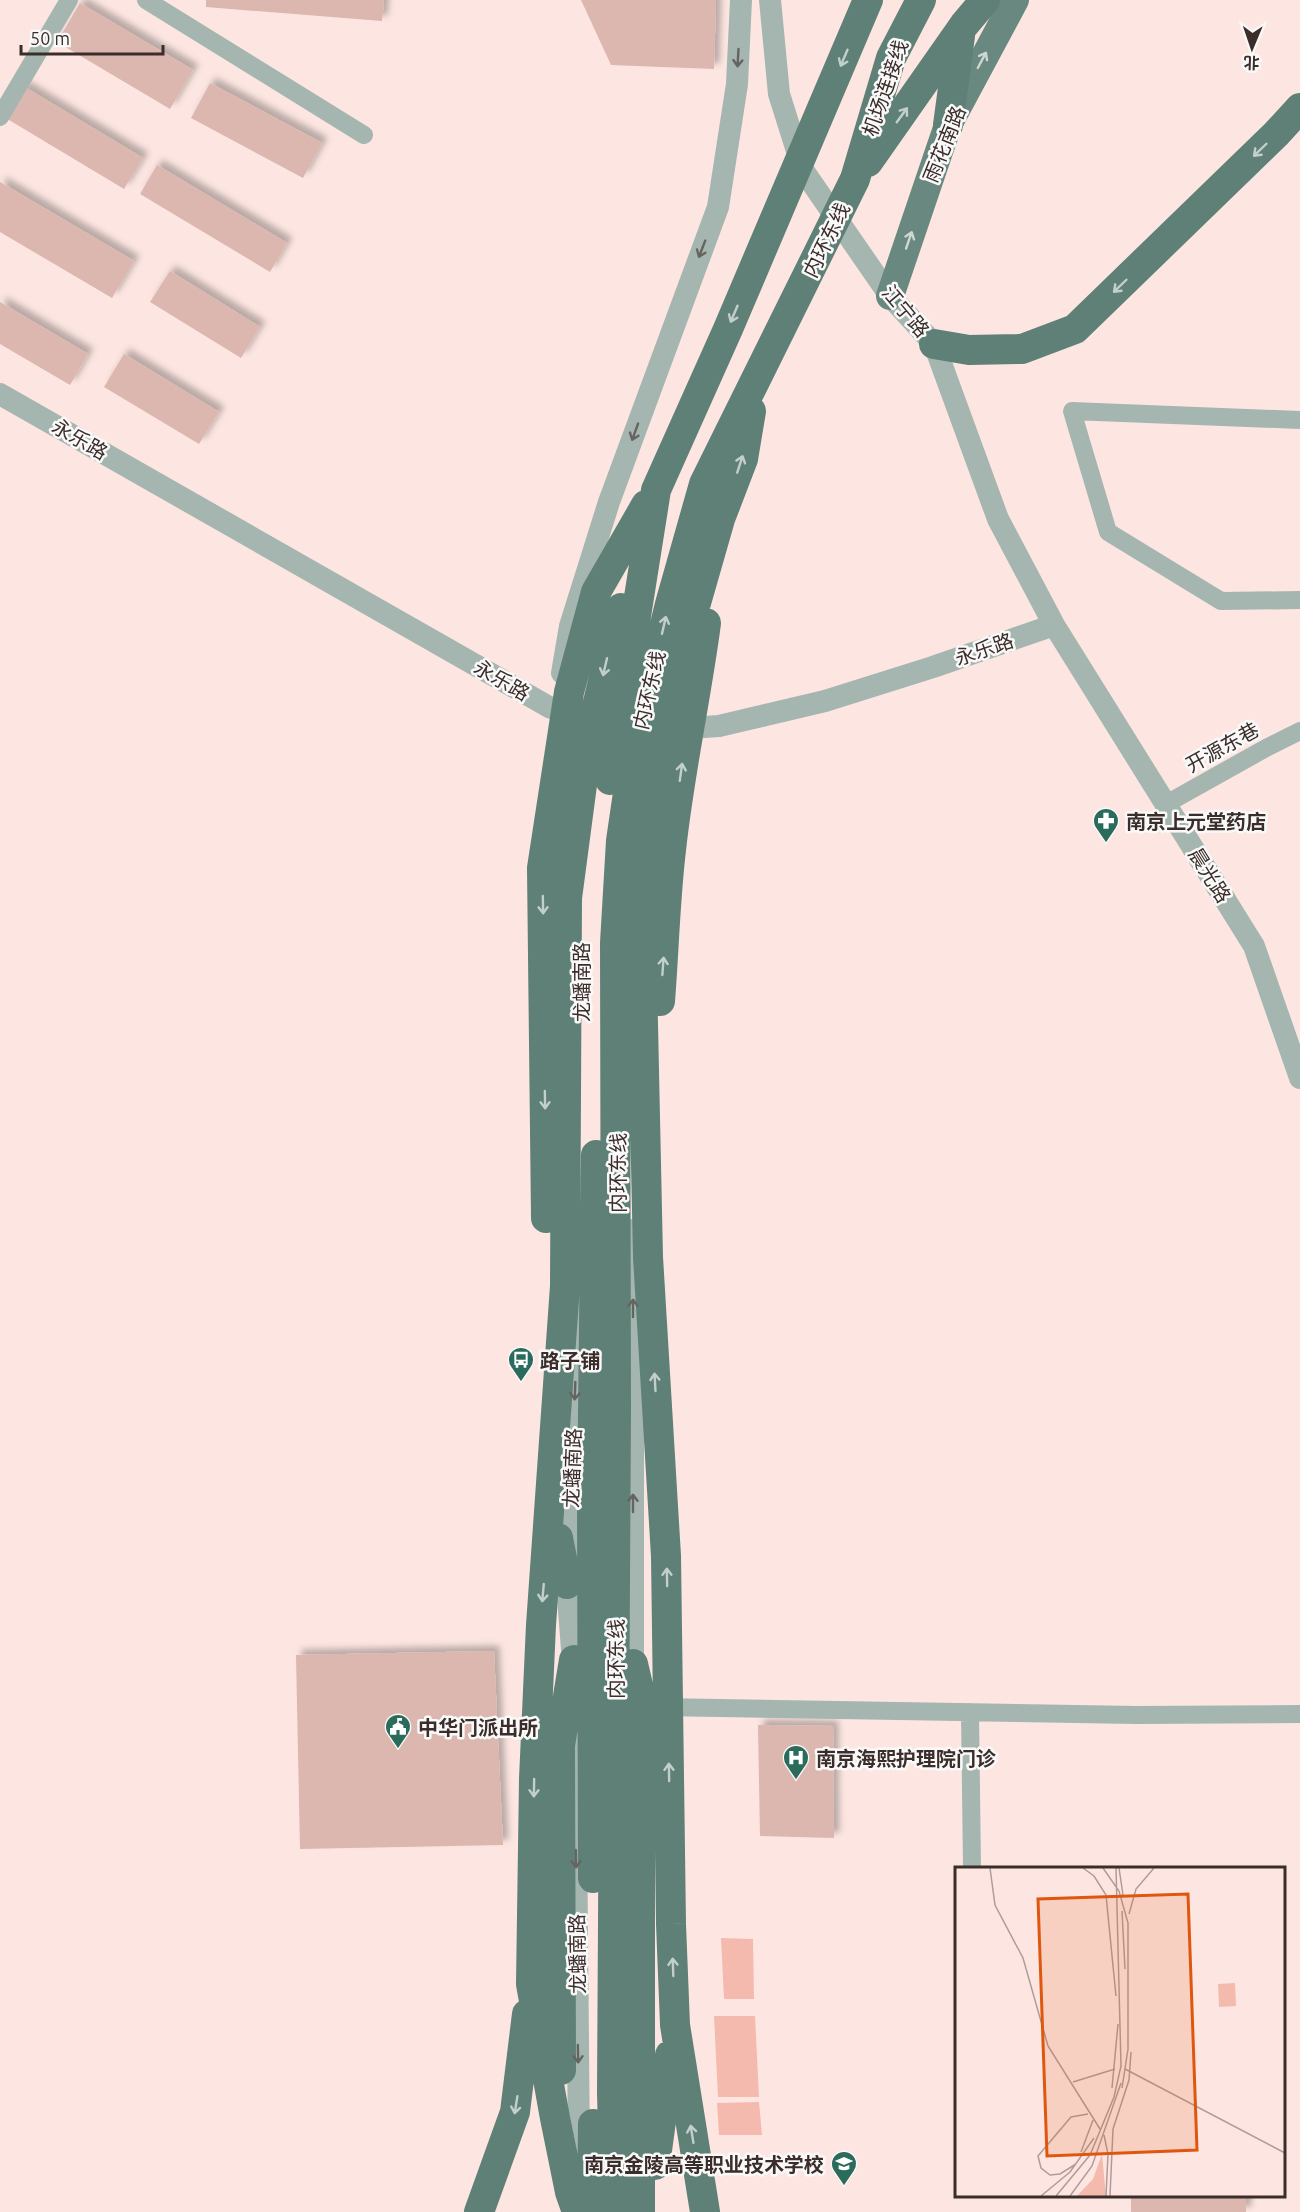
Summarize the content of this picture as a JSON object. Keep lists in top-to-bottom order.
{
  "streets": {
    "highway": ["机场连接线", "内环东线"],
    "main road": ["雨花南路"],
    "street": [
      "江宁路",
      "永乐路",
      "开源东巷",
      "晨光路",
      "龙蟠南路"
    ]
  },
  "crossings": [
    ["机场连接线", "内环东线"],
    ["雨花南路", "江宁路"],
    ["江宁路", "永乐路"],
    ["江宁路", "晨光路"],
    ["永乐路", "晨光路"],
    ["永乐路", "龙蟠南路"],
    ["开源东巷", "晨光路"]
  ],
  "one_way": ["雨花南路"],
  "places": {
    "pharmacy": ["南京上元堂药店"],
    "bus stop": ["路子铺"],
    "public building": ["中华门派出所"],
    "hospital": ["南京海熙护理院门诊"],
    "school or university": ["南京金陵高等职业技术学校"]
  },
  "scale_bar": "50 m",
  "north": "bottom"
}
